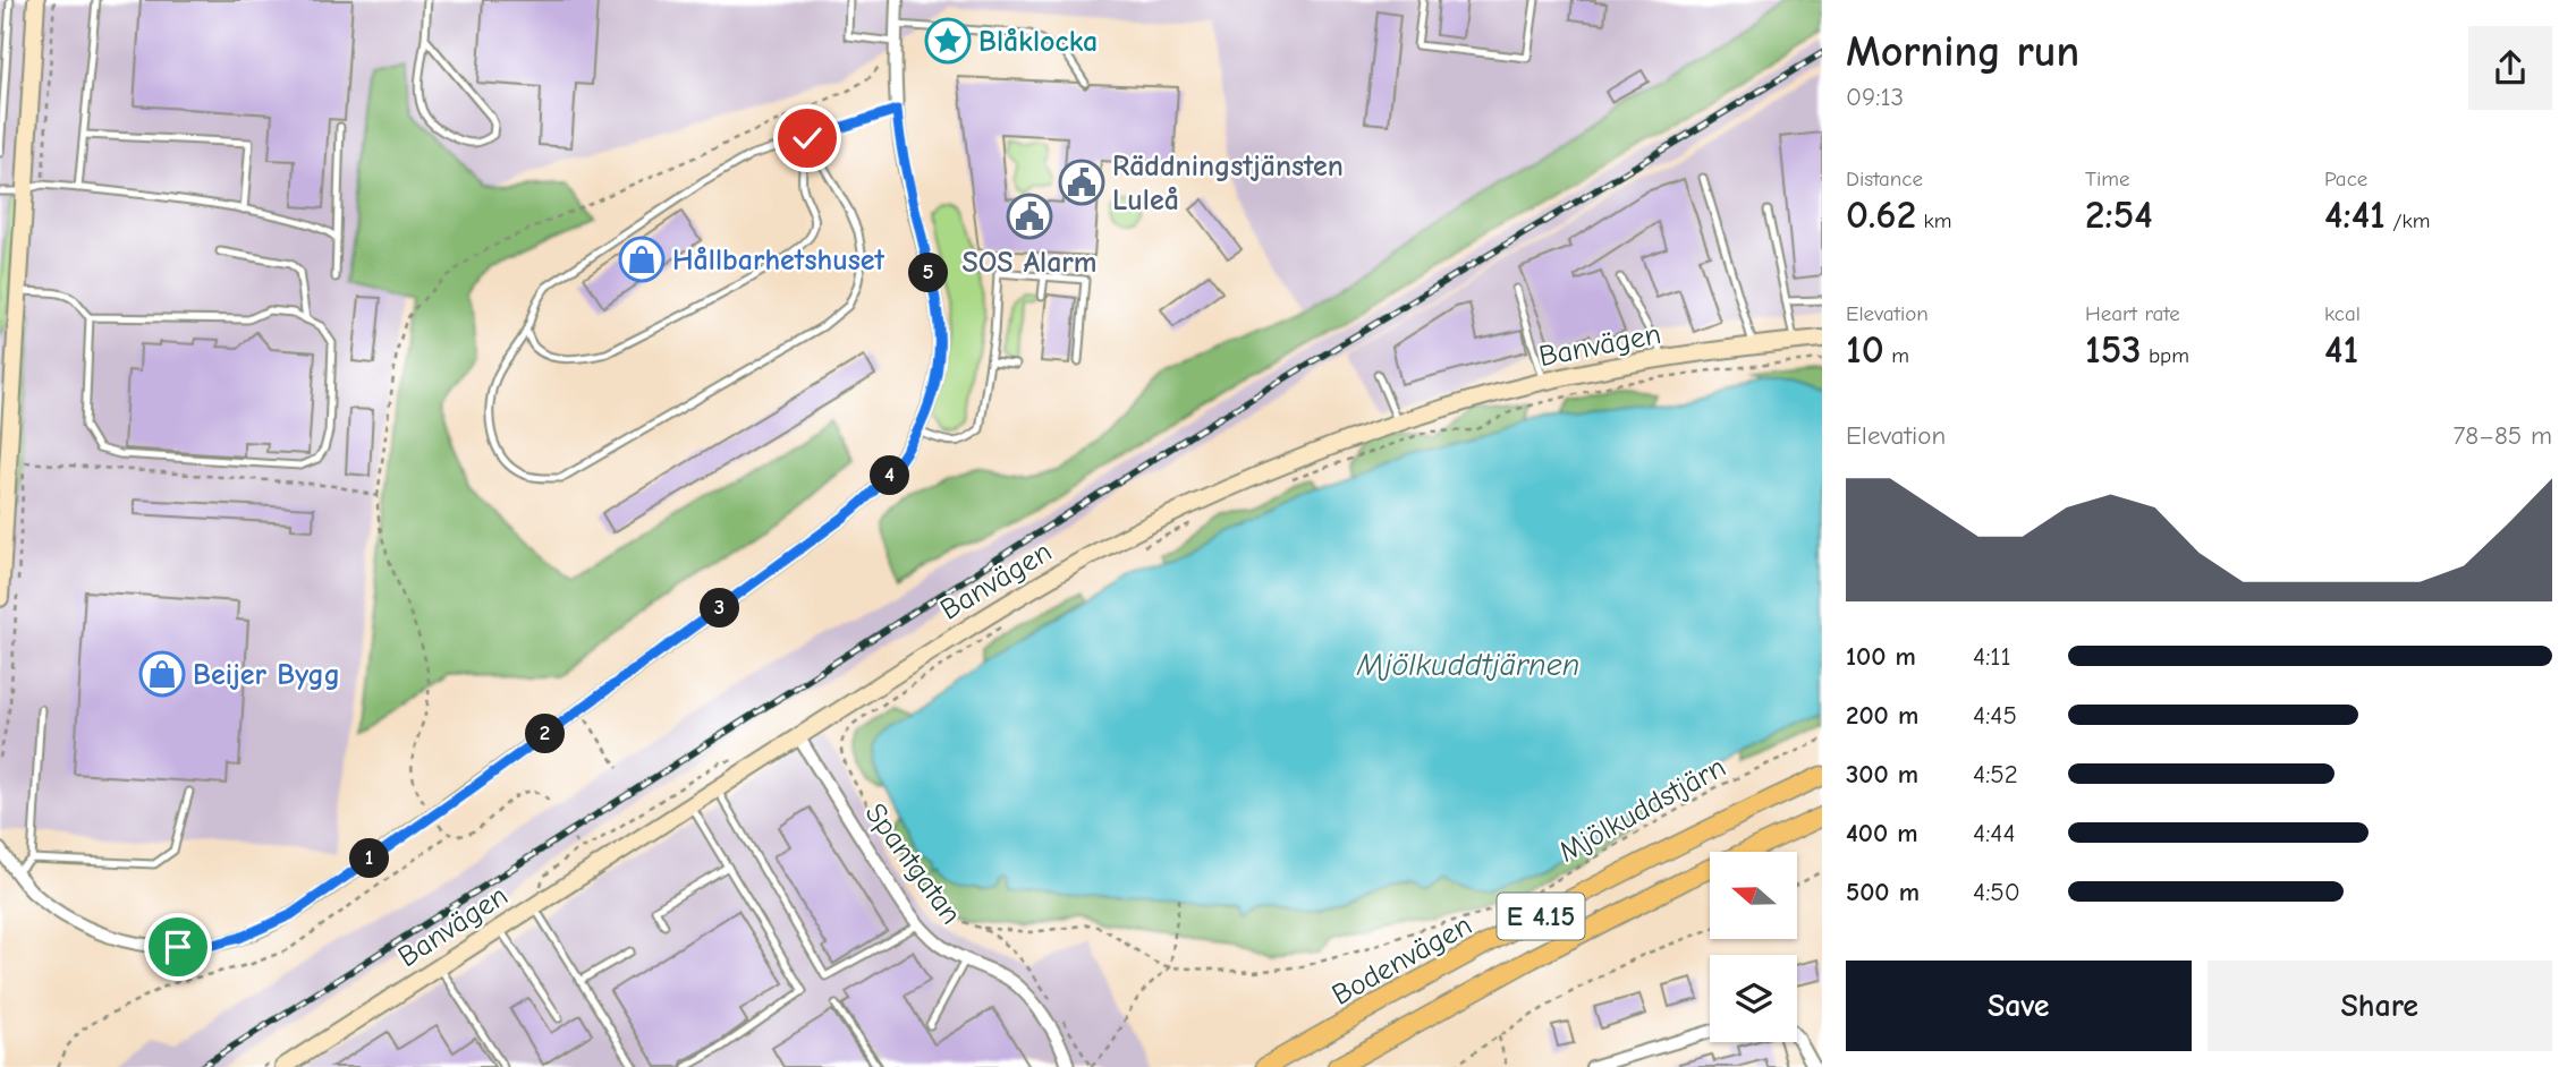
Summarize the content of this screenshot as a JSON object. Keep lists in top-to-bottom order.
{
  "streets": {
    "main road": ["E 4.15", "Bodenvägen"],
    "street": ["Banvägen", "Spantgatan"],
    "path": ["Mjölkuddstjärn"]
  },
  "crossings": [
    ["Banvägen", "Spantgatan"]
  ],
  "water": ["Mjölkuddtjärnen"],
  "places": {
    "place": ["Blåklocka"],
    "public building": ["Räddningstjänsten Luleå", "SOS Alarm"],
    "shop": ["Hållbarhetshuset", "Beijer Bygg"]
  },
  "north": "left",
  "page": {
    "heading": ["Morning run", "09:13"],
    "stats": [
      ["Distance", "0.62 km"],
      ["Time", "2:54"],
      ["Pace", "4:41 /km"],
      ["Elevation", "10 m"],
      ["Heart rate", "153 bpm"],
      ["kcal", "41"]
    ],
    "pins": [
      "5",
      "4",
      "3",
      "2",
      "1"
    ],
    "chart": ["Elevation", "78–85 m"],
    "list": [
      {
        "name": "100 m",
        "note": "4:11"
      },
      {
        "name": "200 m",
        "note": "4:45"
      },
      {
        "name": "300 m",
        "note": "4:52"
      },
      {
        "name": "400 m",
        "note": "4:44"
      },
      {
        "name": "500 m",
        "note": "4:50"
      }
    ],
    "buttons": ["Save", "Share"]
  }
}
